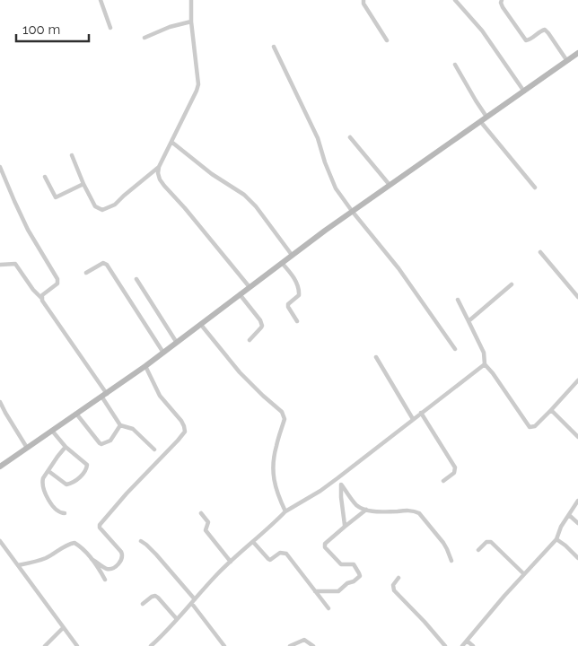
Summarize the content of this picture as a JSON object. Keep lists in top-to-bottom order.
{
  "scale_bar": "100 m"
}
